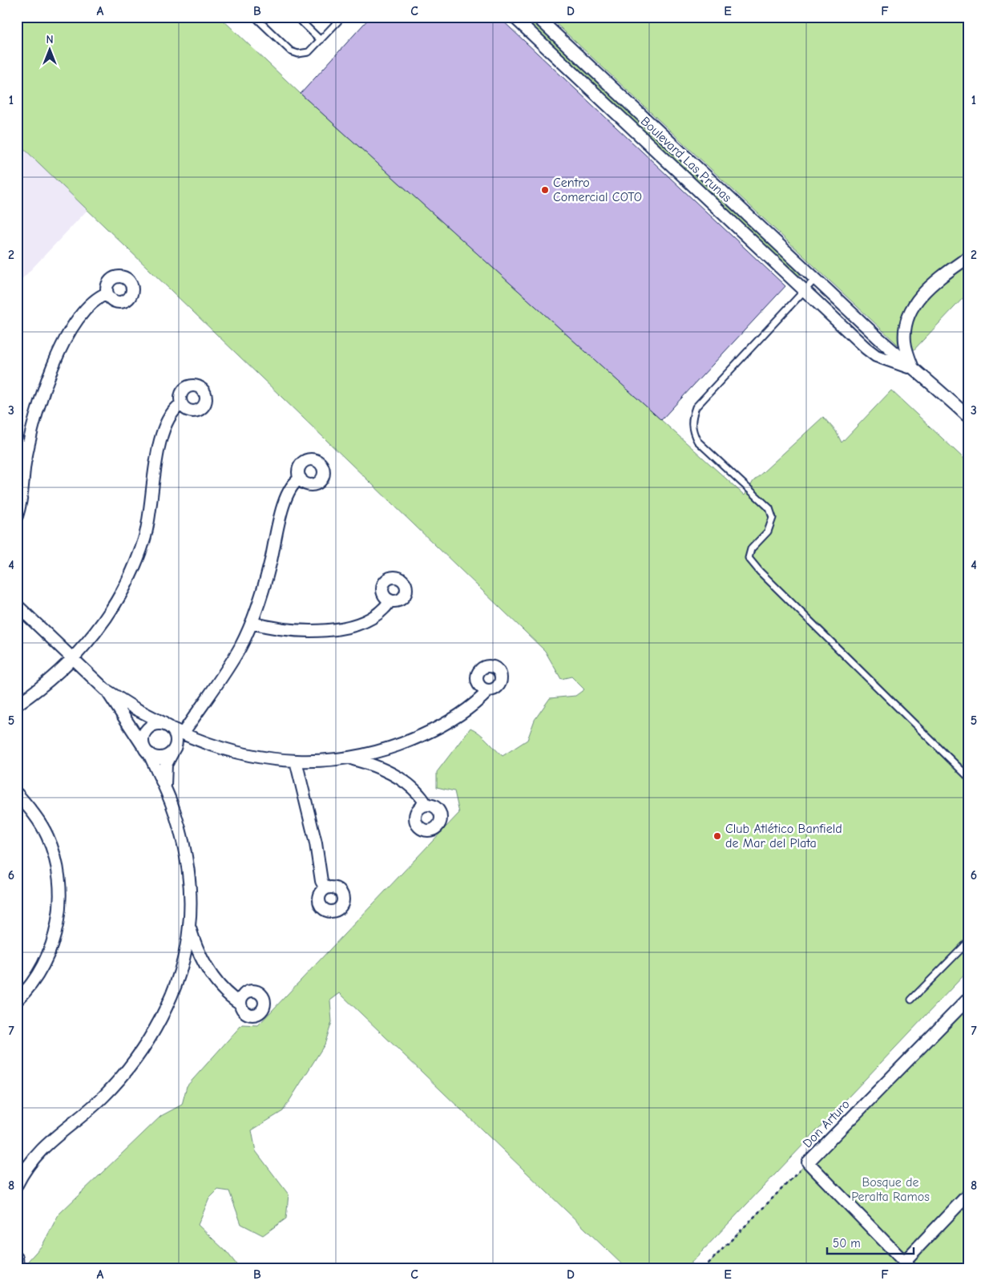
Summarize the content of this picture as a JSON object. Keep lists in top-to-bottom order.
{
  "streets": {
    "street": ["Boulevard Las Prunas", "Don Arturo"]
  },
  "parks": ["Bosque de Peralta Ramos"],
  "places": ["Centro Comercial COTO", "Club Atlético Banfield de Mar del Plata"],
  "scale_bar": "50 m",
  "north": "top",
  "grid": {
    "columns": [
      "A",
      "B",
      "C",
      "D",
      "E",
      "F"
    ],
    "rows": [
      "1",
      "2",
      "3",
      "4",
      "5",
      "6",
      "7",
      "8"
    ]
  }
}
